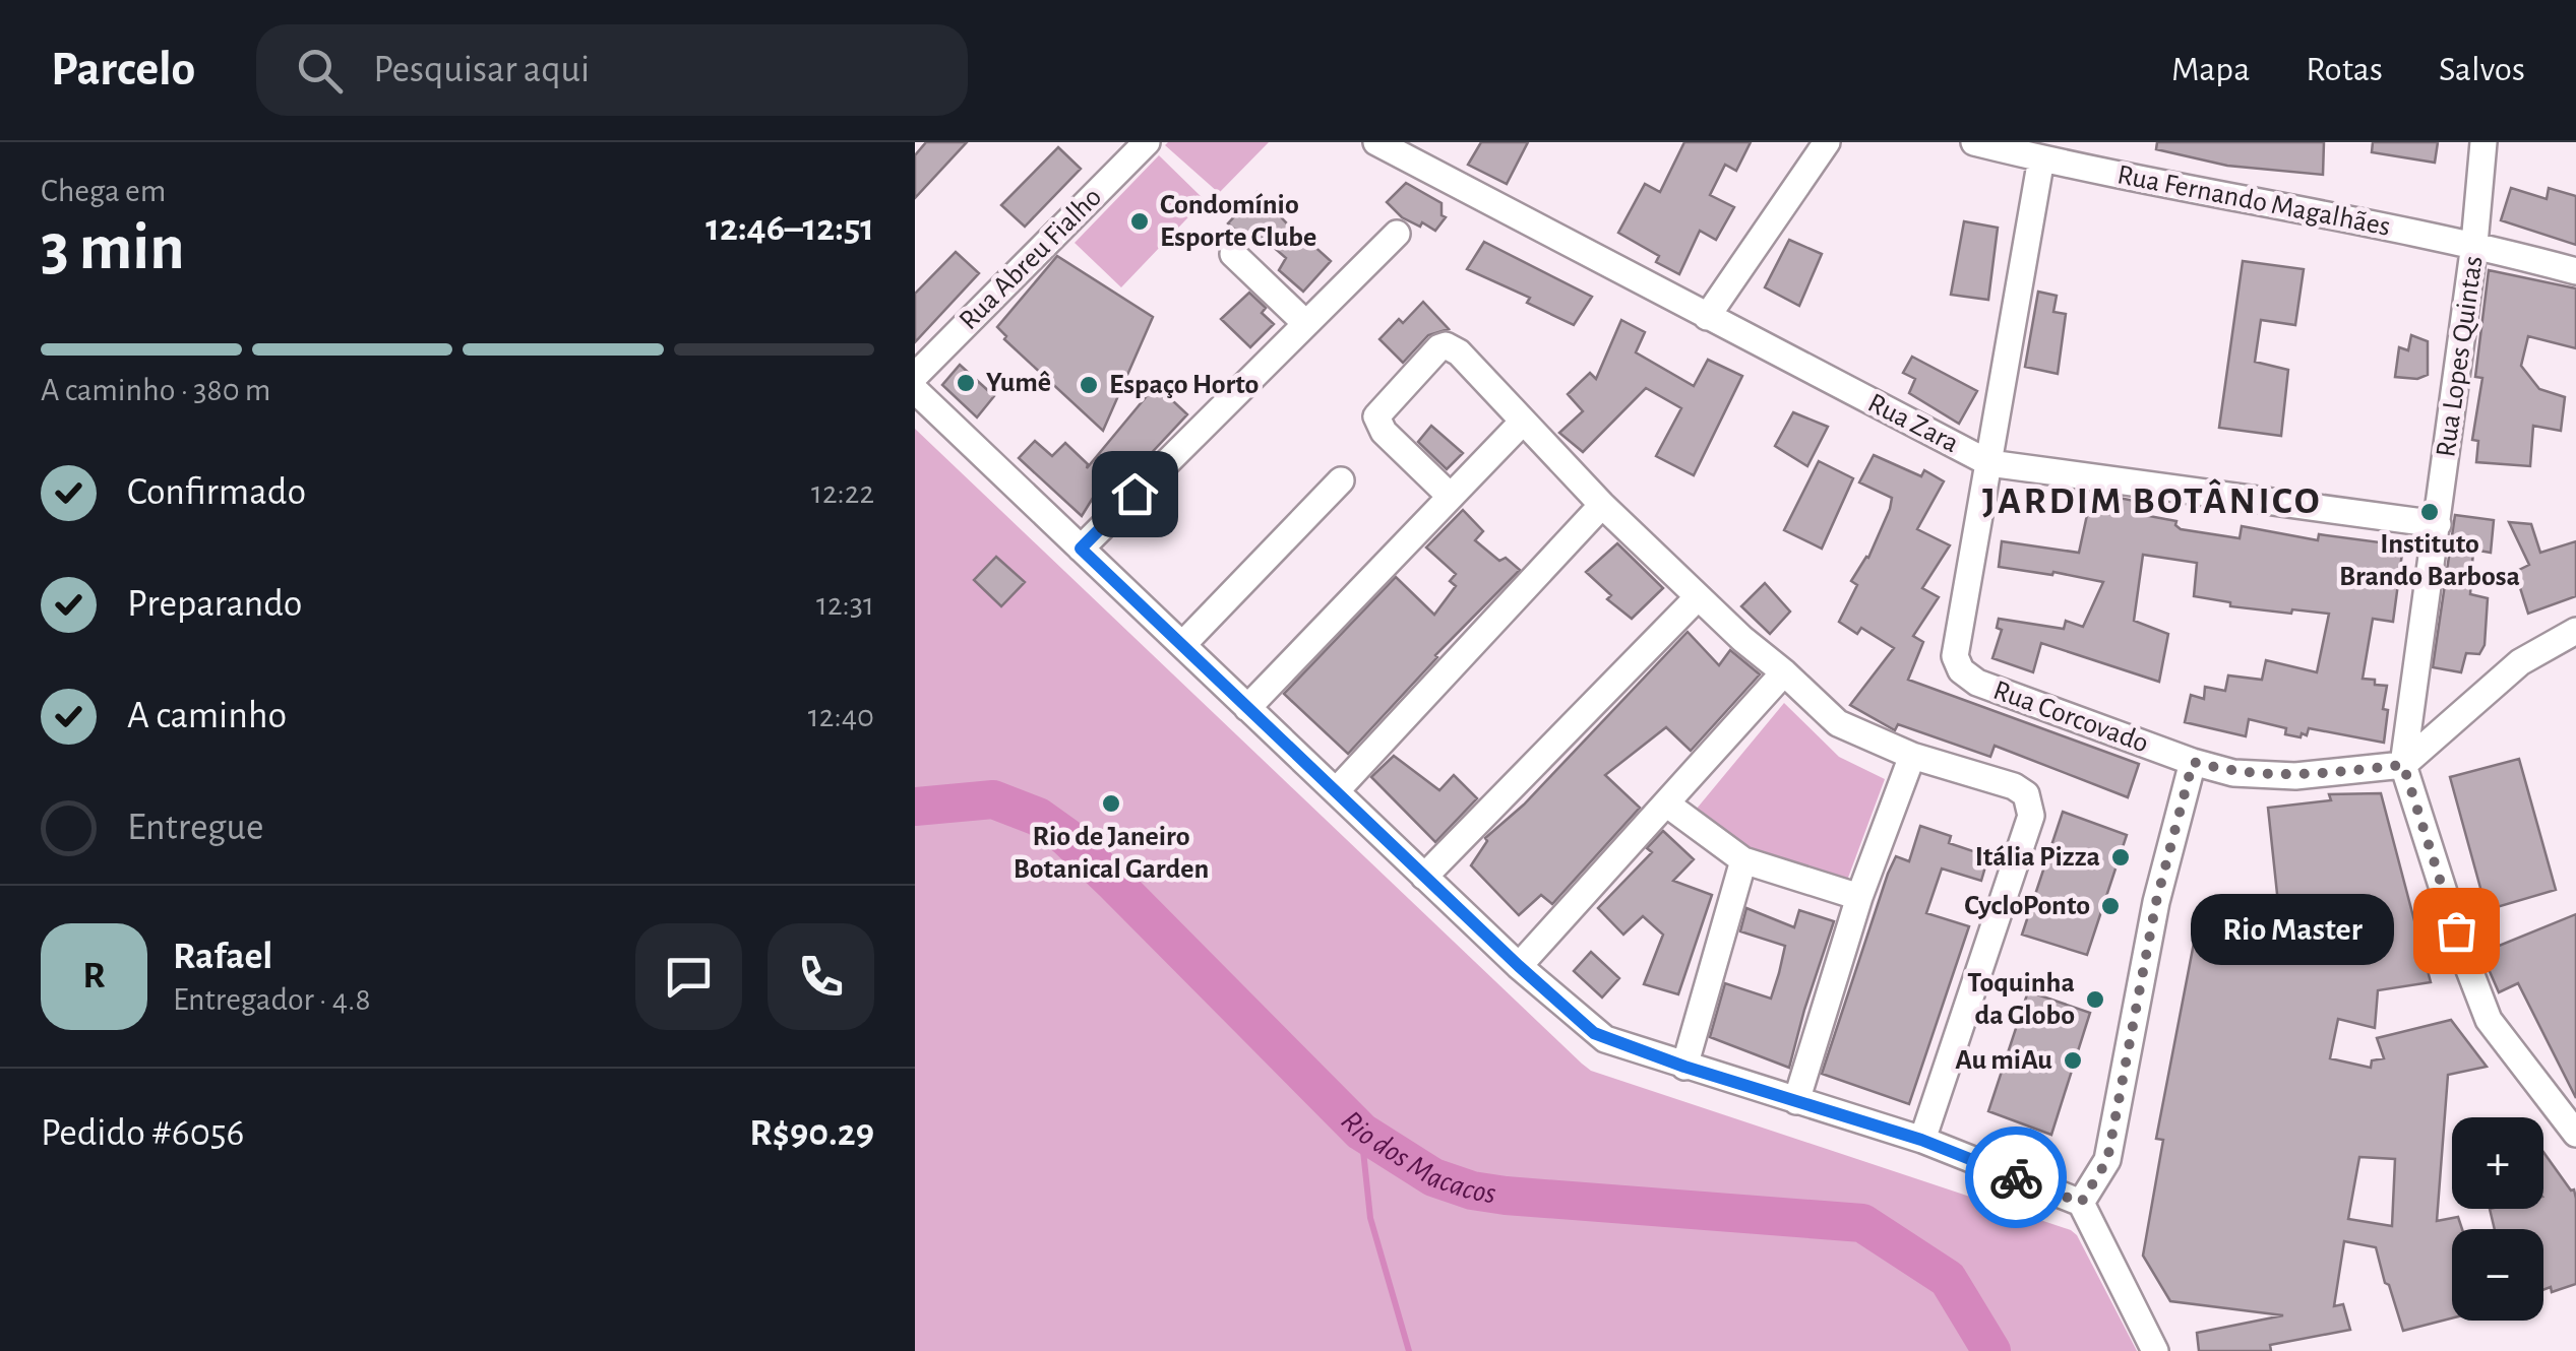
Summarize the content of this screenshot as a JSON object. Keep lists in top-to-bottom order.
{
  "streets": {
    "street": [
      "Rua Fernando Magalhães",
      "Rua Abreu Fialho",
      "Rua Lopes Quintas",
      "Rua Zara",
      "Rua Corcovado"
    ]
  },
  "crossings": [
    ["Rua Fernando Magalhães", "Rua Lopes Quintas"],
    ["Rua Lopes Quintas", "Rua Zara"],
    ["Rua Lopes Quintas", "Rua Corcovado"],
    ["Rua Zara", "Rua Corcovado"]
  ],
  "districts": ["JARDIM BOTÂNICO"],
  "water": ["Rio dos Macacos"],
  "places": [
    "Condomínio Esporte Clube",
    "Yumê",
    "Espaço Horto",
    "Instituto Brando Barbosa",
    "Rio de Janeiro Botanical Garden",
    "Itália Pizza",
    "CycloPonto",
    "Rio Master",
    "Toquinha da Globo",
    "Au miAu"
  ],
  "page": {
    "header": "Parcelo",
    "search": "Pesquisar aqui",
    "nav": ["Mapa", "Rotas", "Salvos"],
    "heading": ["3 min", "Chega em", "12:46–12:51"],
    "panel": [
      "Rafael",
      "Entregador · 4.8",
      "Pedido #6056",
      "R$90.29"
    ],
    "bar": "A caminho · 380 m",
    "list": [
      ["Confirmado", "12:22"],
      ["Preparando", "12:31"],
      ["A caminho", "12:40"],
      "Entregue"
    ],
    "bubble": "Rio Master",
    "round": "R",
    "map_buttons": ["+", "−"]
  }
}
